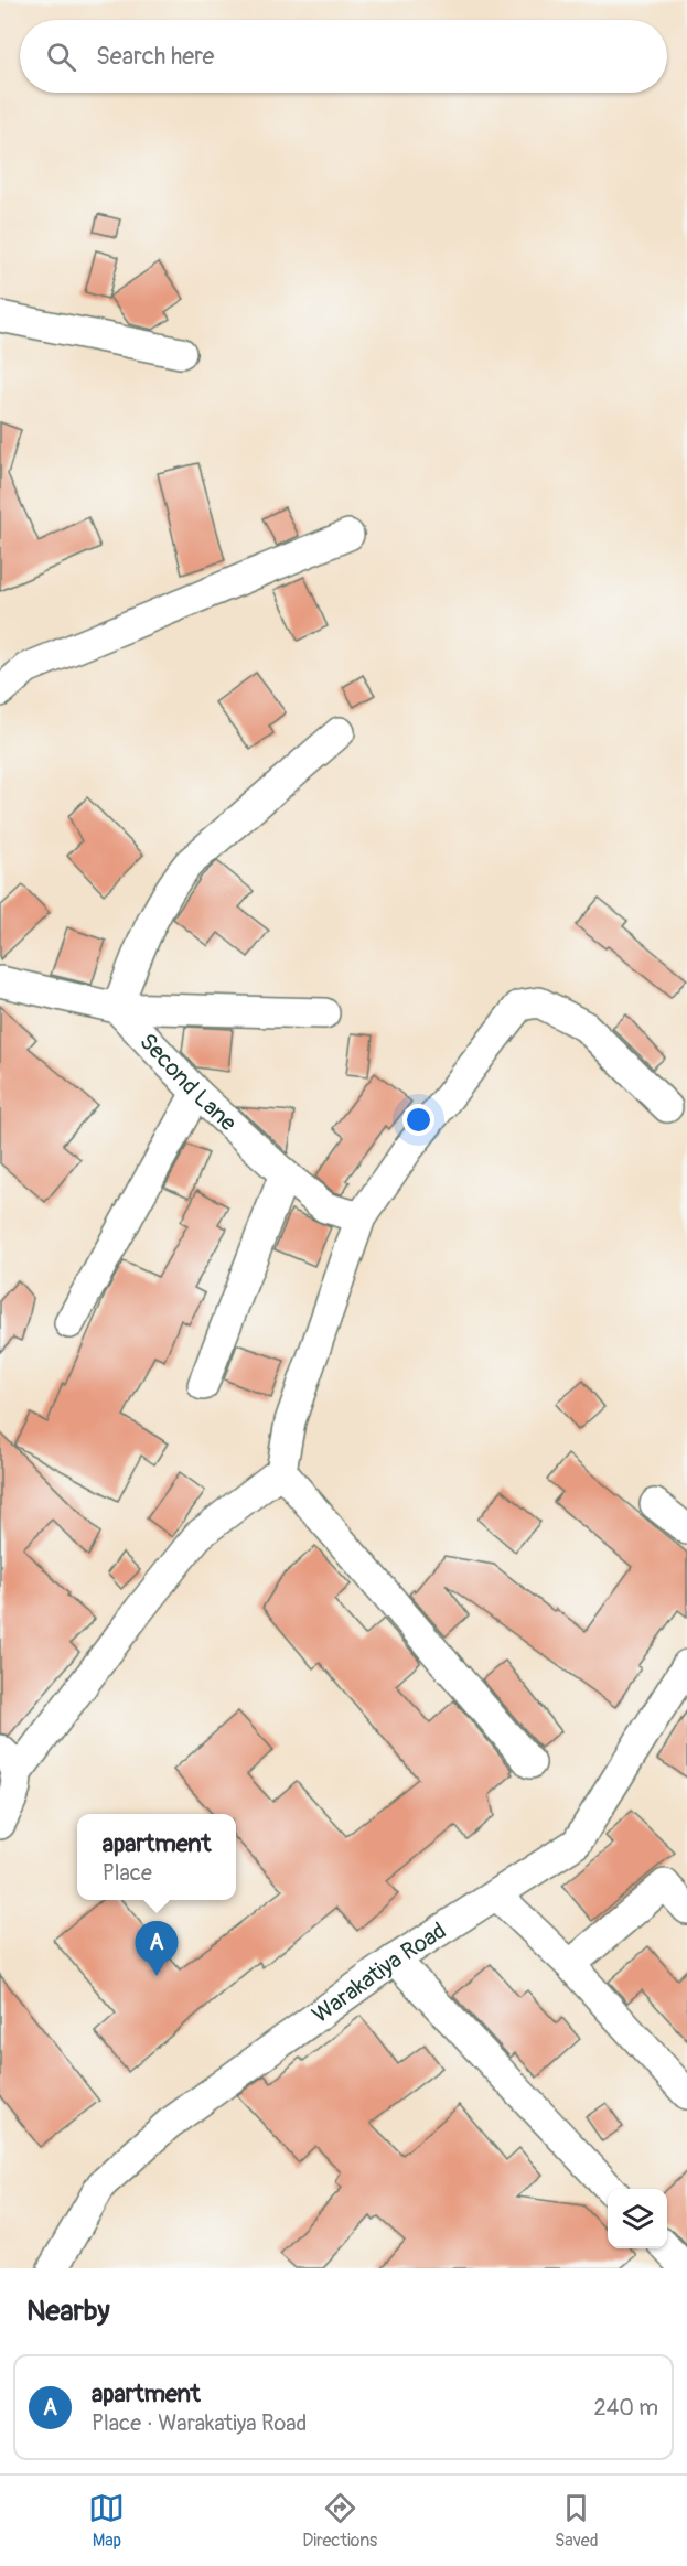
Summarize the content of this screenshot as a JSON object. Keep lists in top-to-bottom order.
{
  "streets": {
    "street": ["Second Lane", "Warakatiya Road"]
  },
  "page": {
    "search": "Search here",
    "popup": ["apartment", "Place"],
    "pins": "A",
    "heading": "Nearby",
    "list": [
      {
        "mark": "A",
        "name": "apartment",
        "note": "Place · Warakatiya Road",
        "value": "240 m"
      }
    ],
    "nav": ["Map", "Directions", "Saved"]
  }
}
